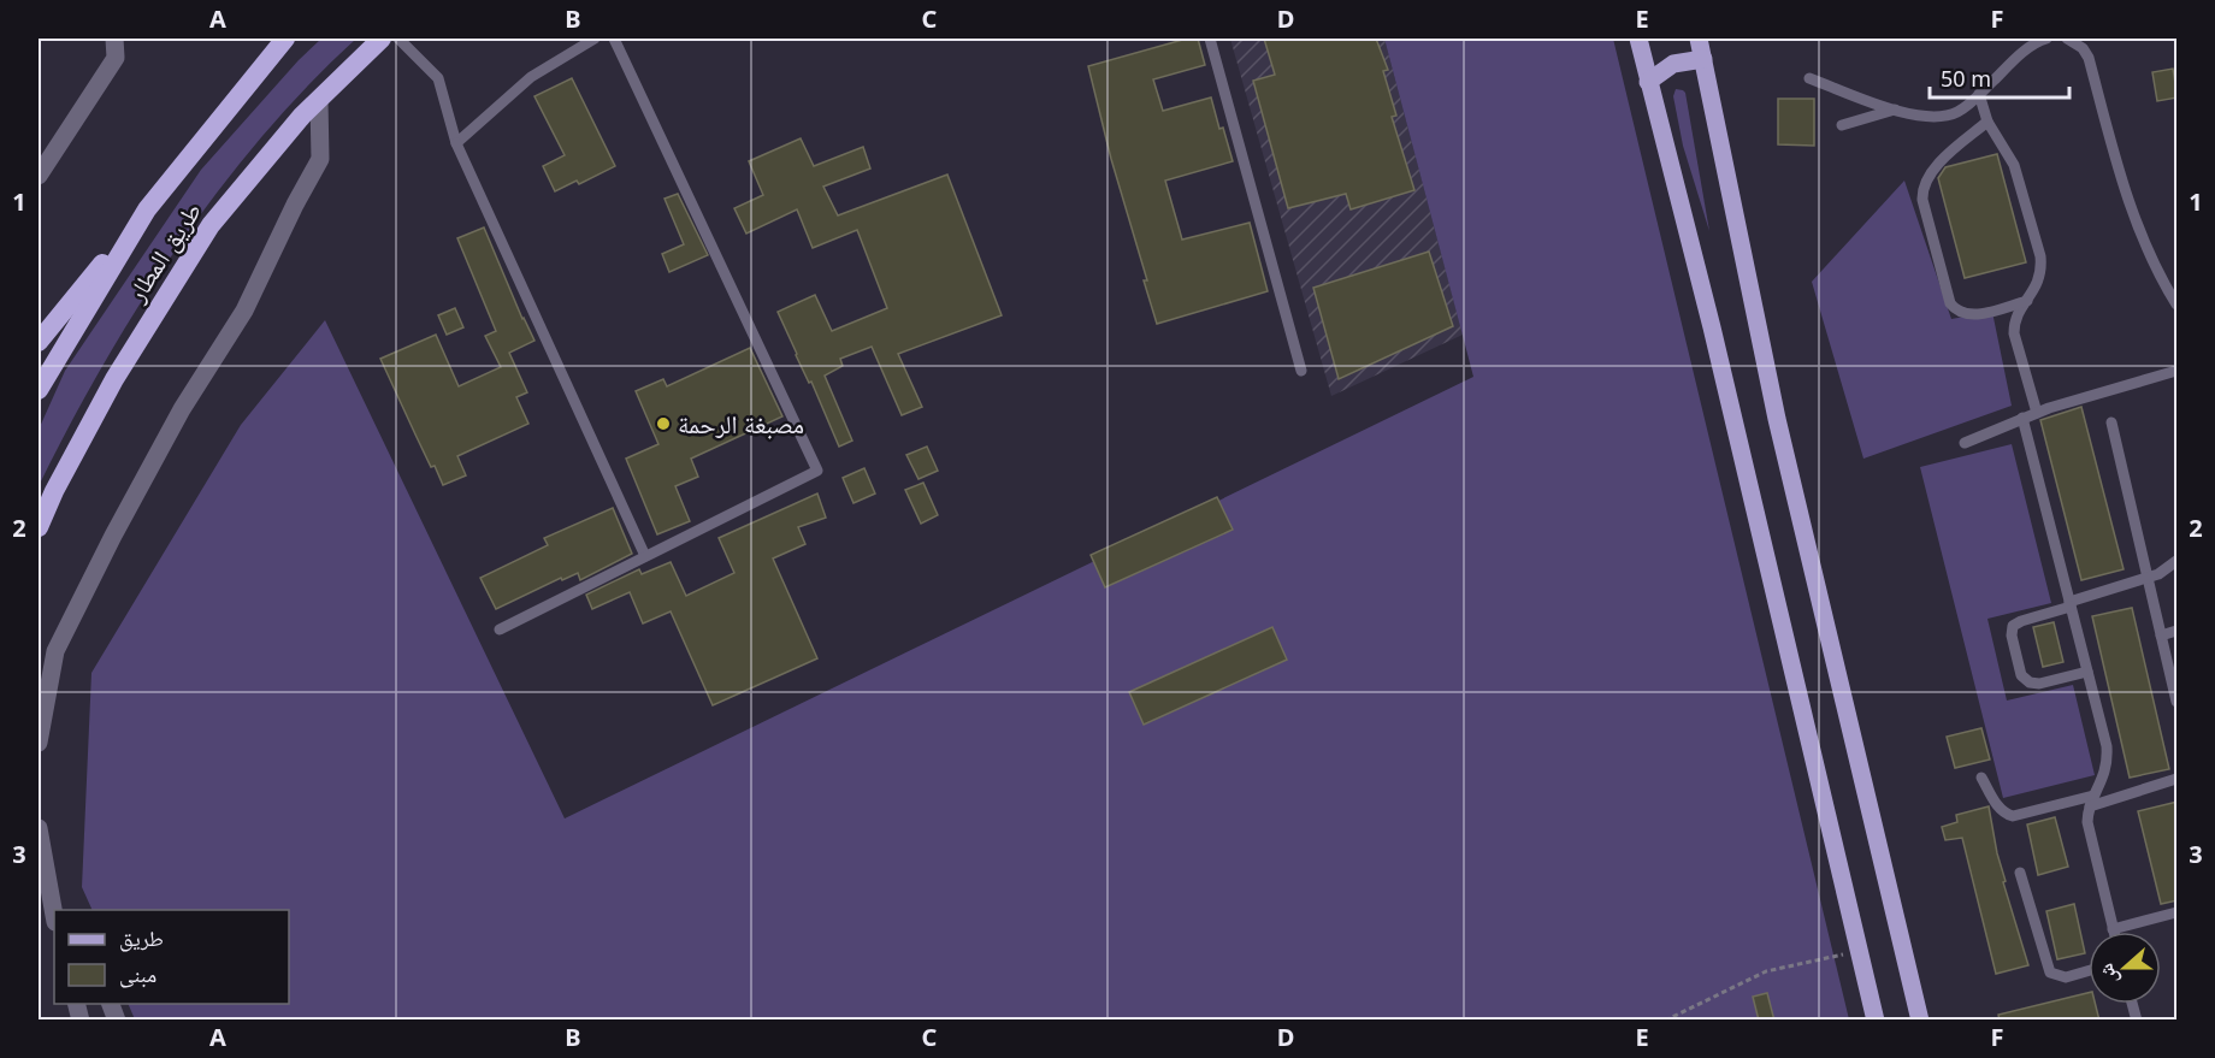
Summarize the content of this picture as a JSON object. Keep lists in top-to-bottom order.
{
  "streets": {
    "highway": ["طريق المطار"]
  },
  "places": ["مصبغة الرحمة"],
  "legend": ["طريق", "مبنى"],
  "scale_bar": "50 m",
  "north": "left",
  "grid": {
    "columns": [
      "A",
      "B",
      "C",
      "D",
      "E",
      "F"
    ],
    "rows": ["1", "2", "3"]
  }
}
